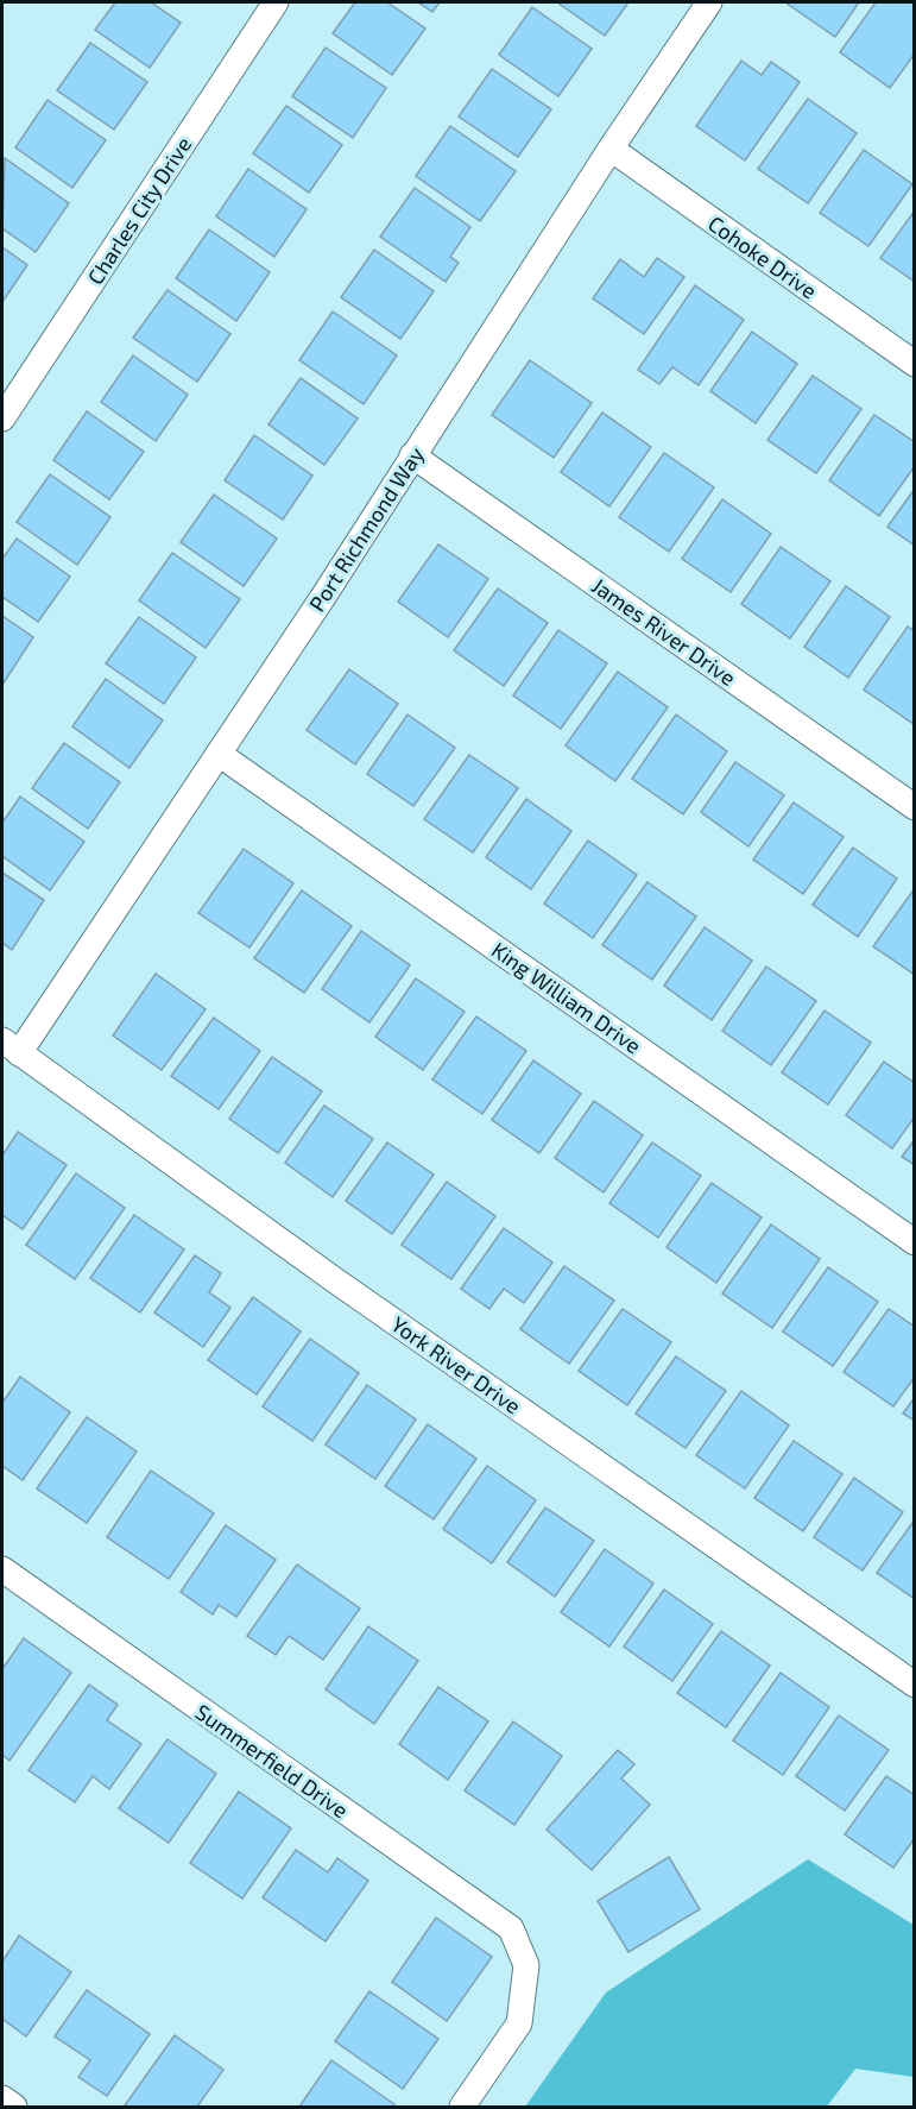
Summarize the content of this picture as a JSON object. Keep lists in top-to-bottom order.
{
  "streets": {
    "street": [
      "Charles City Drive",
      "Cohoke Drive",
      "Port Richmond Way",
      "James River Drive",
      "King William Drive",
      "York River Drive",
      "Summerfield Drive"
    ]
  },
  "crossings": [
    ["Cohoke Drive", "Port Richmond Way"],
    ["Port Richmond Way", "James River Drive"],
    ["Port Richmond Way", "King William Drive"],
    ["Port Richmond Way", "York River Drive"]
  ]
}
